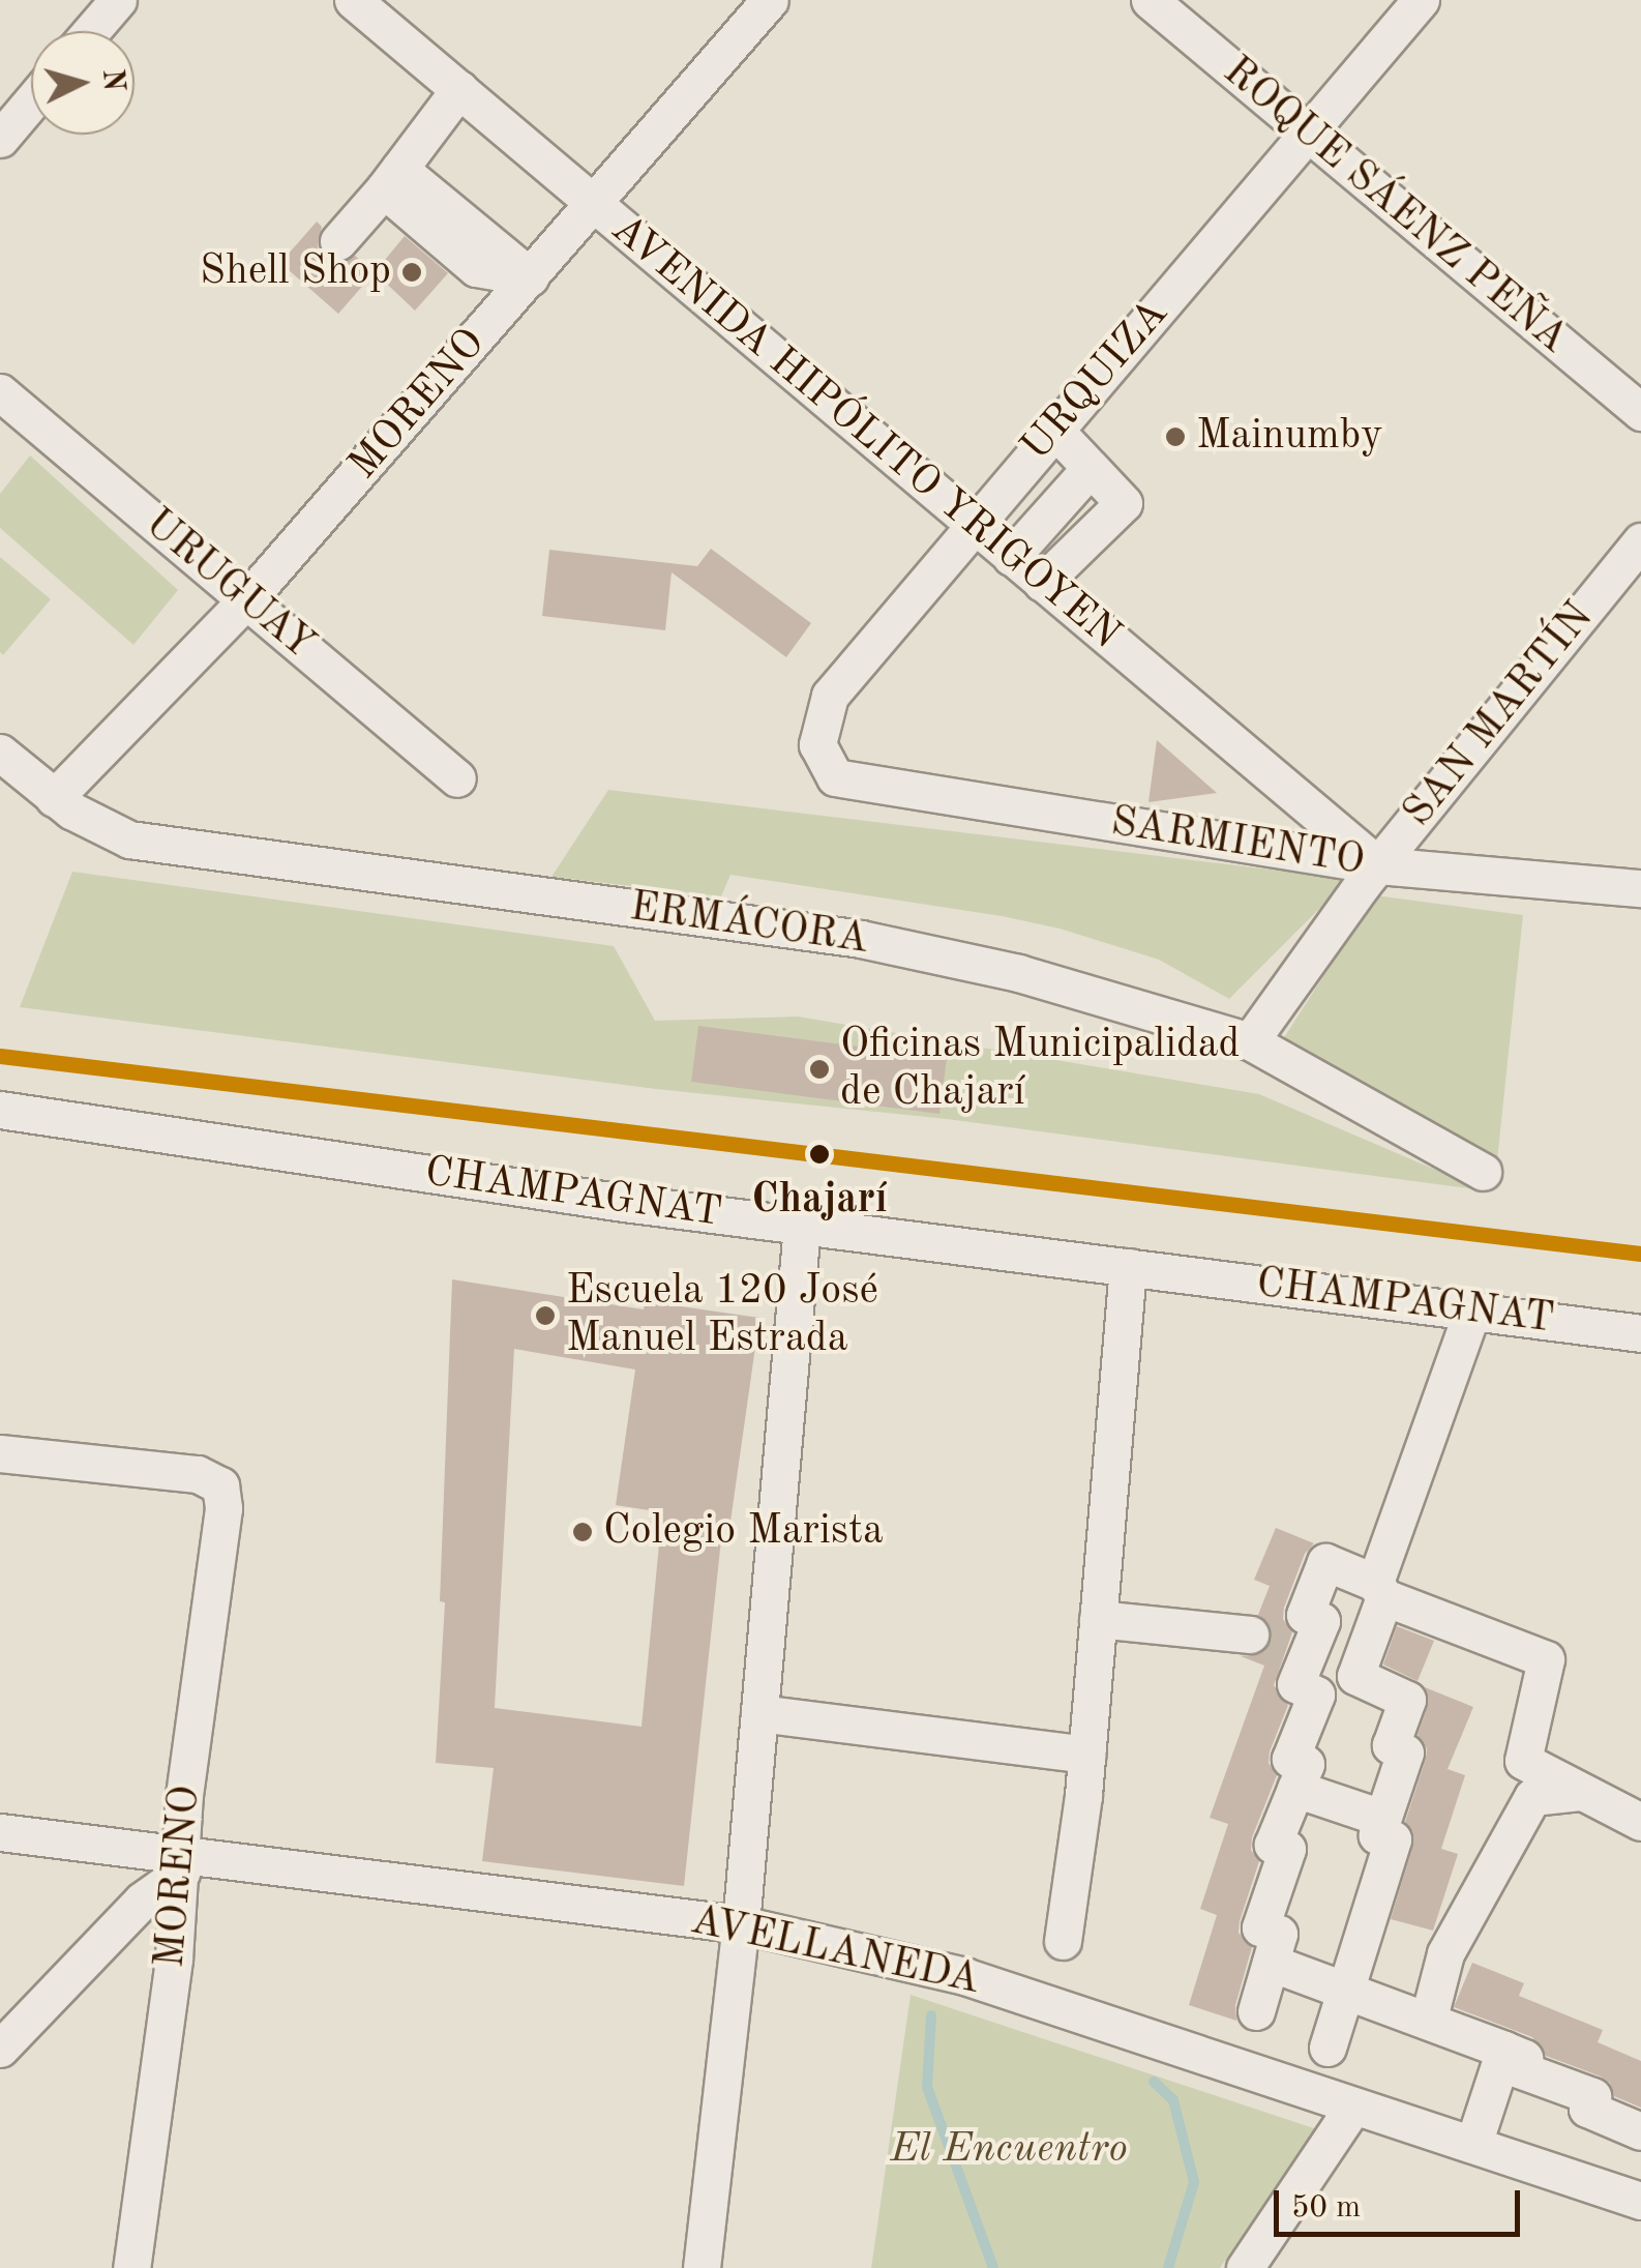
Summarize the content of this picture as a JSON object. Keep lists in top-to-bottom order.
{
  "streets": {
    "street": [
      "ROQUE SÁENZ PEÑA",
      "URQUIZA",
      "MORENO",
      "AVENIDA HIPÓLITO YRIGOYEN",
      "URUGUAY",
      "SAN MARTÍN",
      "SARMIENTO",
      "ERMÁCORA",
      "CHAMPAGNAT",
      "AVELLANEDA"
    ]
  },
  "crossings": [
    ["ROQUE SÁENZ PEÑA", "URQUIZA"],
    ["URQUIZA", "AVENIDA HIPÓLITO YRIGOYEN"],
    ["URQUIZA", "SARMIENTO"],
    ["MORENO", "AVENIDA HIPÓLITO YRIGOYEN"],
    ["MORENO", "URUGUAY"],
    ["MORENO", "ERMÁCORA"],
    ["MORENO", "AVELLANEDA"],
    ["AVENIDA HIPÓLITO YRIGOYEN", "SAN MARTÍN"],
    ["AVENIDA HIPÓLITO YRIGOYEN", "SARMIENTO"],
    ["SAN MARTÍN", "SARMIENTO"],
    ["SAN MARTÍN", "ERMÁCORA"]
  ],
  "parks": ["El Encuentro"],
  "places": [
    "Shell Shop",
    "Mainumby",
    "Oficinas Municipalidad de Chajarí",
    "Chajarí",
    "Escuela 120 José Manuel Estrada",
    "Colegio Marista"
  ],
  "scale_bar": "50 m",
  "north": "right"
}
